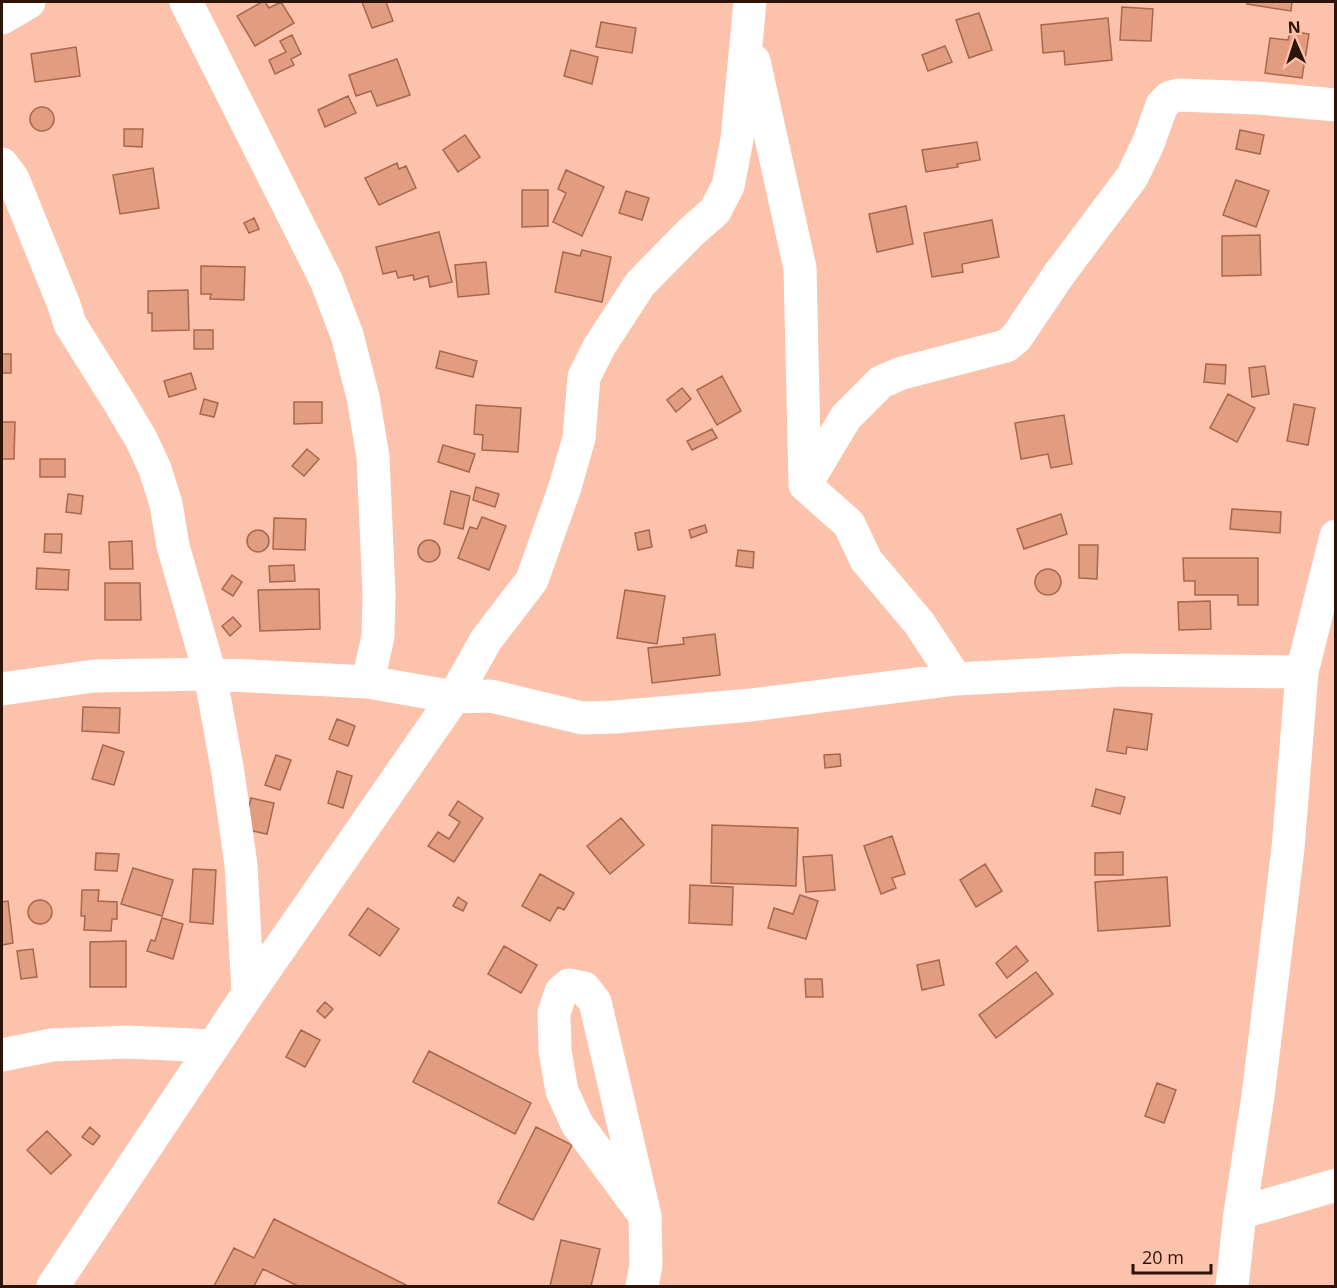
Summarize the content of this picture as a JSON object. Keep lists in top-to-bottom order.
{
  "scale_bar": "20 m",
  "north": "top"
}
